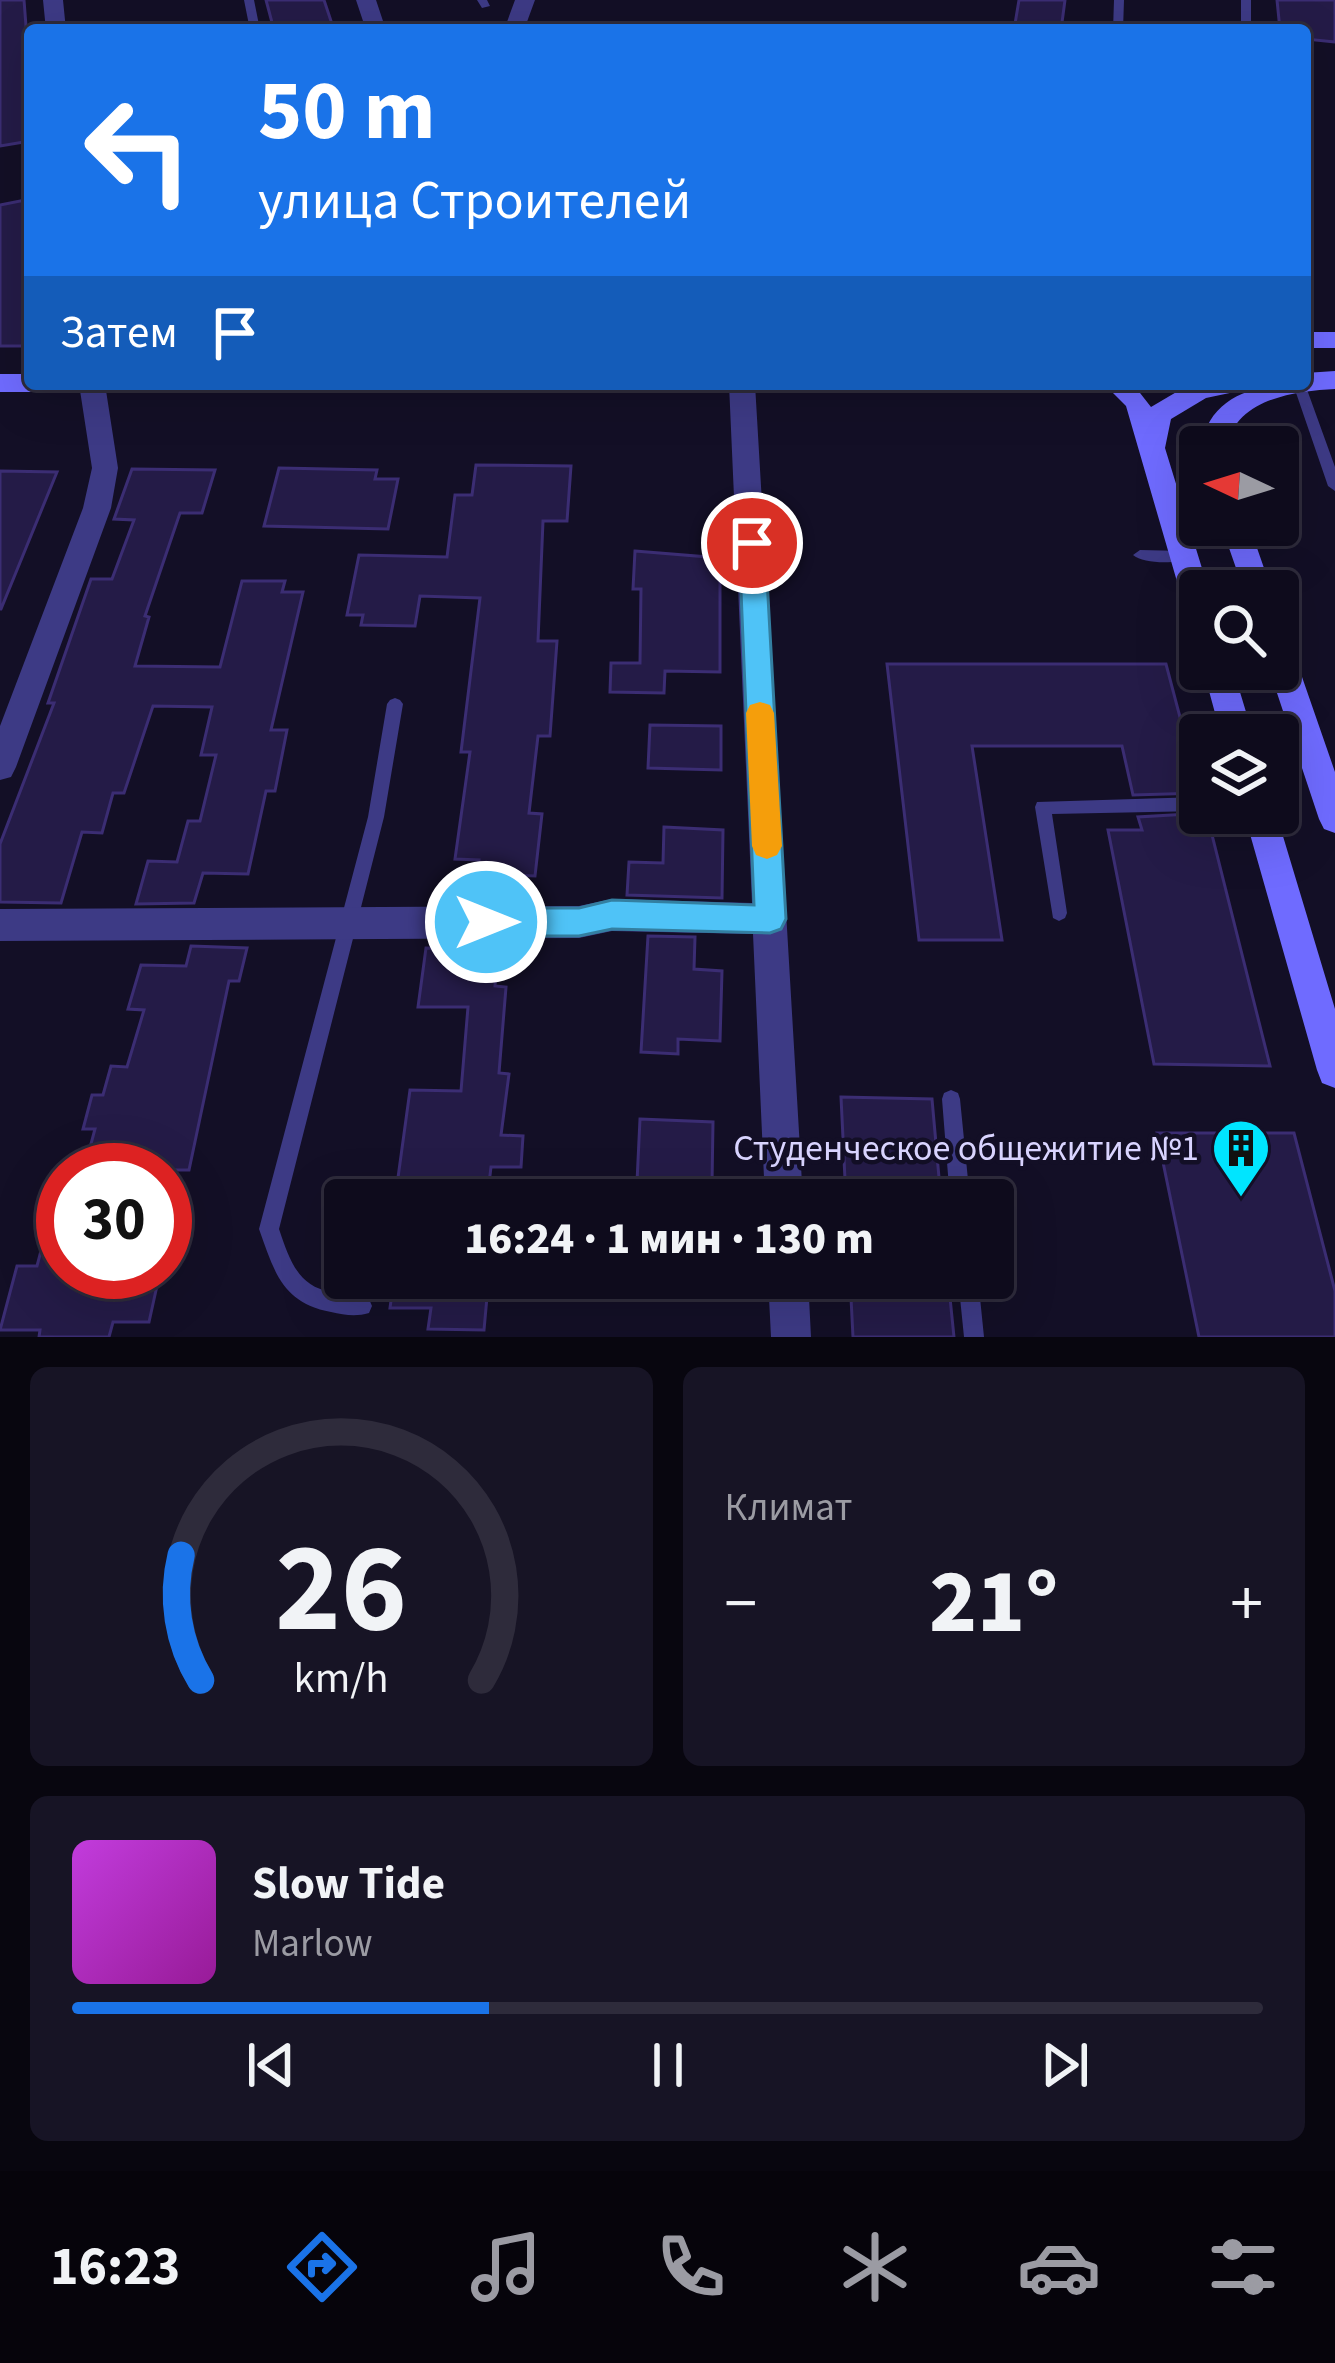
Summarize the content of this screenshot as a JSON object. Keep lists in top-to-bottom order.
{
  "places": {
    "building": ["Студенческое общежитие №1"]
  },
  "north": "left",
  "page": {
    "turn": ["50 m", "улица Строителей"],
    "then": "Затем",
    "limit": "30",
    "trip": "16:24 · 1 мин · 130 m",
    "tile": "Климат",
    "heat": ["−", "21°", "+"],
    "song": ["Slow Tide", "Marlow"],
    "tabs": "16:23",
    "gauge": ["26", "km/h"]
  }
}
